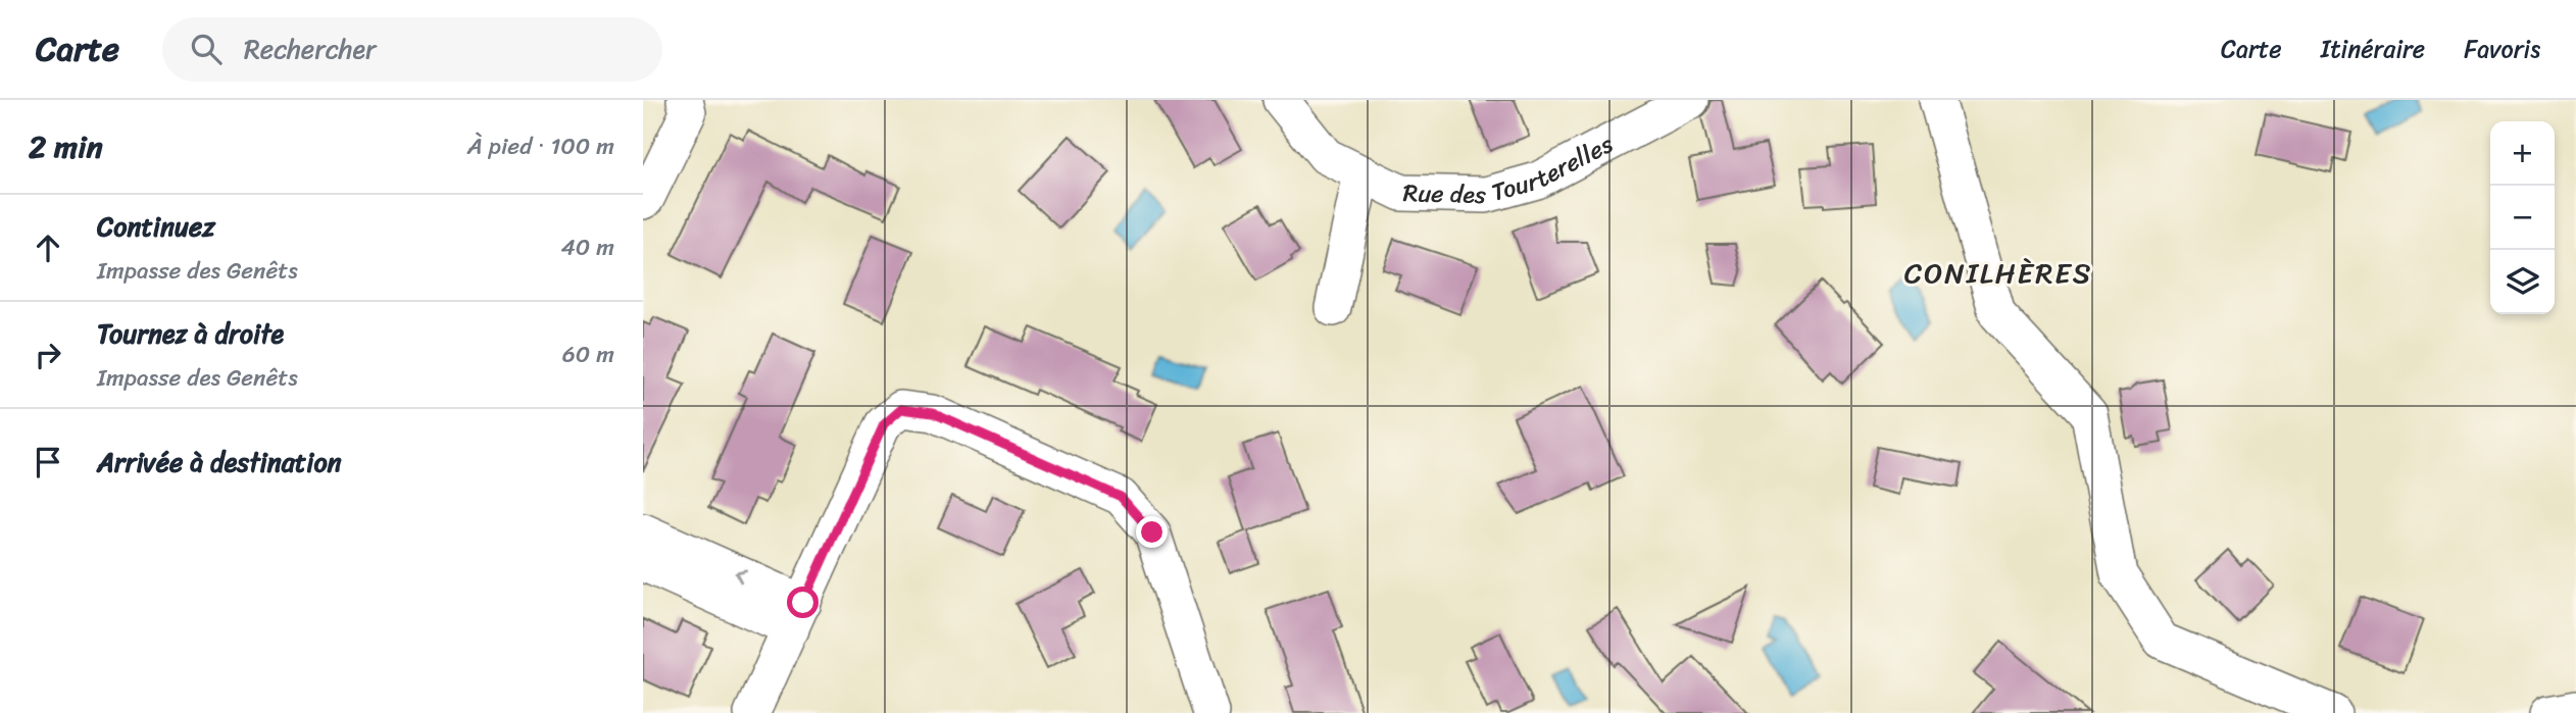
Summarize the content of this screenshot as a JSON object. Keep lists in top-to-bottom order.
{
  "streets": {
    "street": ["Rue des Tourterelles"]
  },
  "districts": ["CONILHÈRES"],
  "page": {
    "header": "Carte",
    "search": "Rechercher",
    "nav": ["Carte", "Itinéraire", "Favoris"],
    "heading": ["2 min", "À pied · 100 m"],
    "map_buttons": ["+", "−"],
    "list": [
      ["Continuez", "Impasse des Genêts", "40 m"],
      ["Tournez à droite", "Impasse des Genêts", "60 m"],
      "Arrivée à destination"
    ]
  }
}
